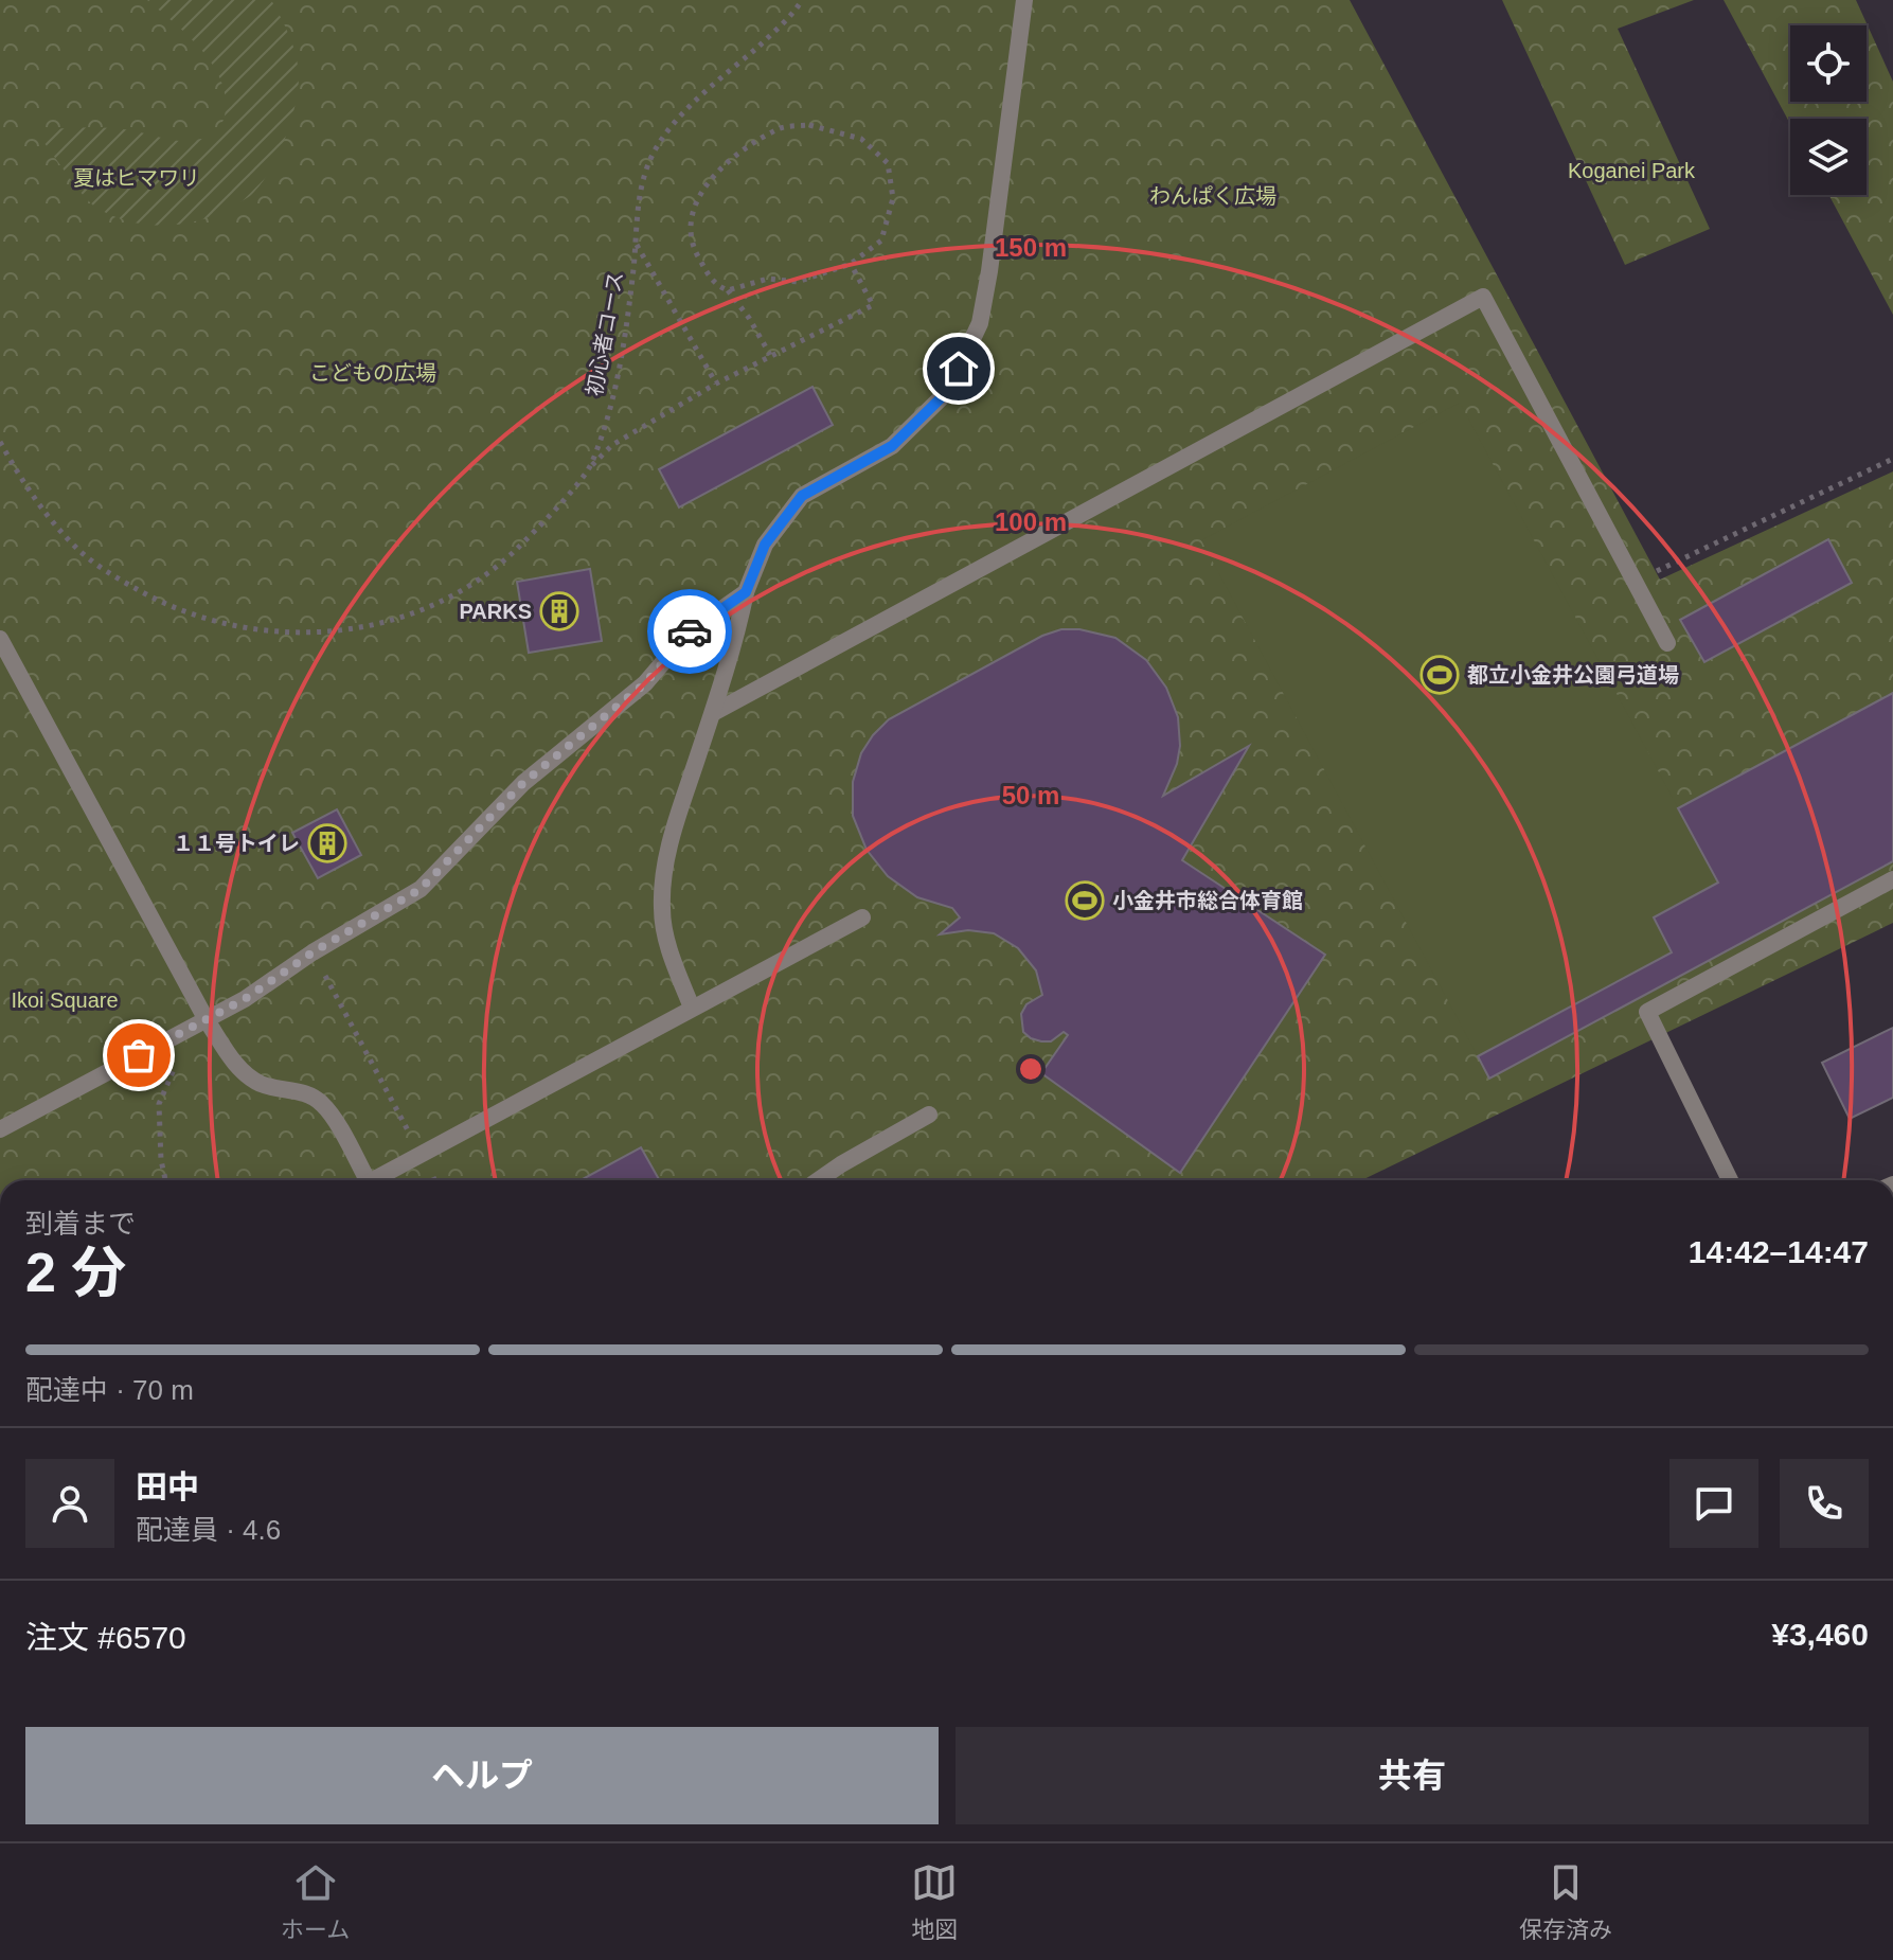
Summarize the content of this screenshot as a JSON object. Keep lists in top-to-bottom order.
{
  "streets": {
    "path": ["初心者コース"]
  },
  "parks": [
    "Koganei Park",
    "夏はヒマワリ",
    "わんぱく広場",
    "こどもの広場",
    "Ikoi Square"
  ],
  "places": {
    "building": ["PARKS", "１１号トイレ"],
    "sports": ["都立小金井公園弓道場", "小金井市総合体育館"]
  },
  "page": {
    "heading": ["2 分", "到着まで", "14:42–14:47"],
    "panel": [
      "田中",
      "配達員 · 4.6",
      "注文 #6570",
      "¥3,460"
    ],
    "bar": "配達中 · 70 m",
    "buttons": ["ヘルプ", "共有"],
    "tabs": ["ホーム", "地図", "保存済み"]
  },
  "rings": ["150 m", "100 m", "50 m"]
}
